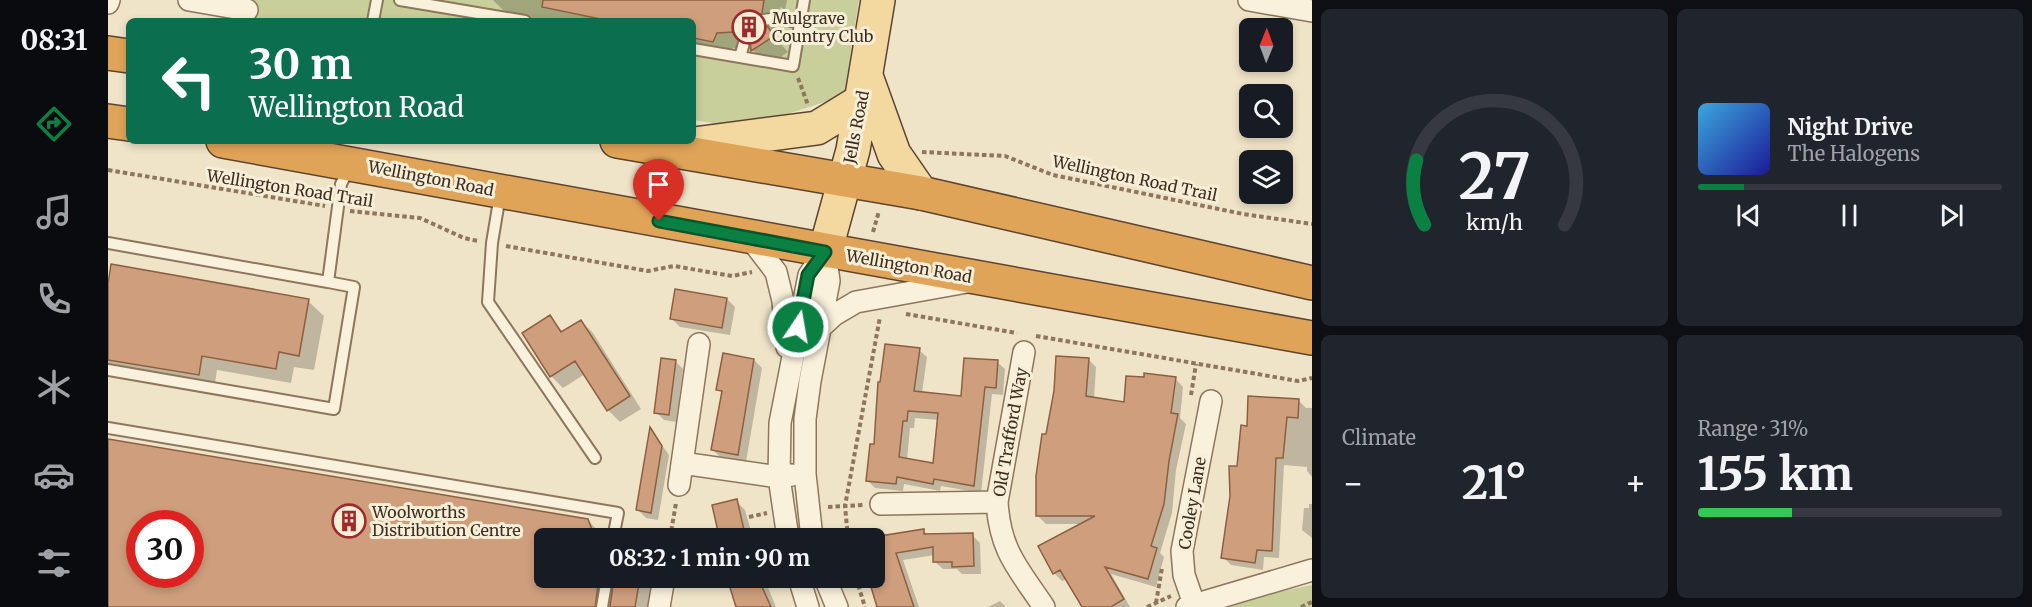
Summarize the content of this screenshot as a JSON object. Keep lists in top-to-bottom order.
{
  "streets": {
    "highway": ["Wellington Road"],
    "main road": ["Jells Road"],
    "street": ["Old Trafford Way", "Cooley Lane"],
    "path": ["Wellington Road Trail"]
  },
  "crossings": [
    ["Jells Road", "Wellington Road"]
  ],
  "places": {
    "building": ["Mulgrave Country Club", "Woolworths Distribution Centre"]
  },
  "north": "top",
  "page": {
    "tabs": "08:31",
    "turn": ["30 m", "Wellington Road"],
    "song": ["Night Drive", "The Halogens"],
    "tile": [
      "Climate",
      ["Range · 31%", "155 km"]
    ],
    "heat": ["−", "21°", "+"],
    "limit": "30",
    "trip": "08:32 · 1 min · 90 m",
    "gauge": ["27", "km/h"]
  }
}
